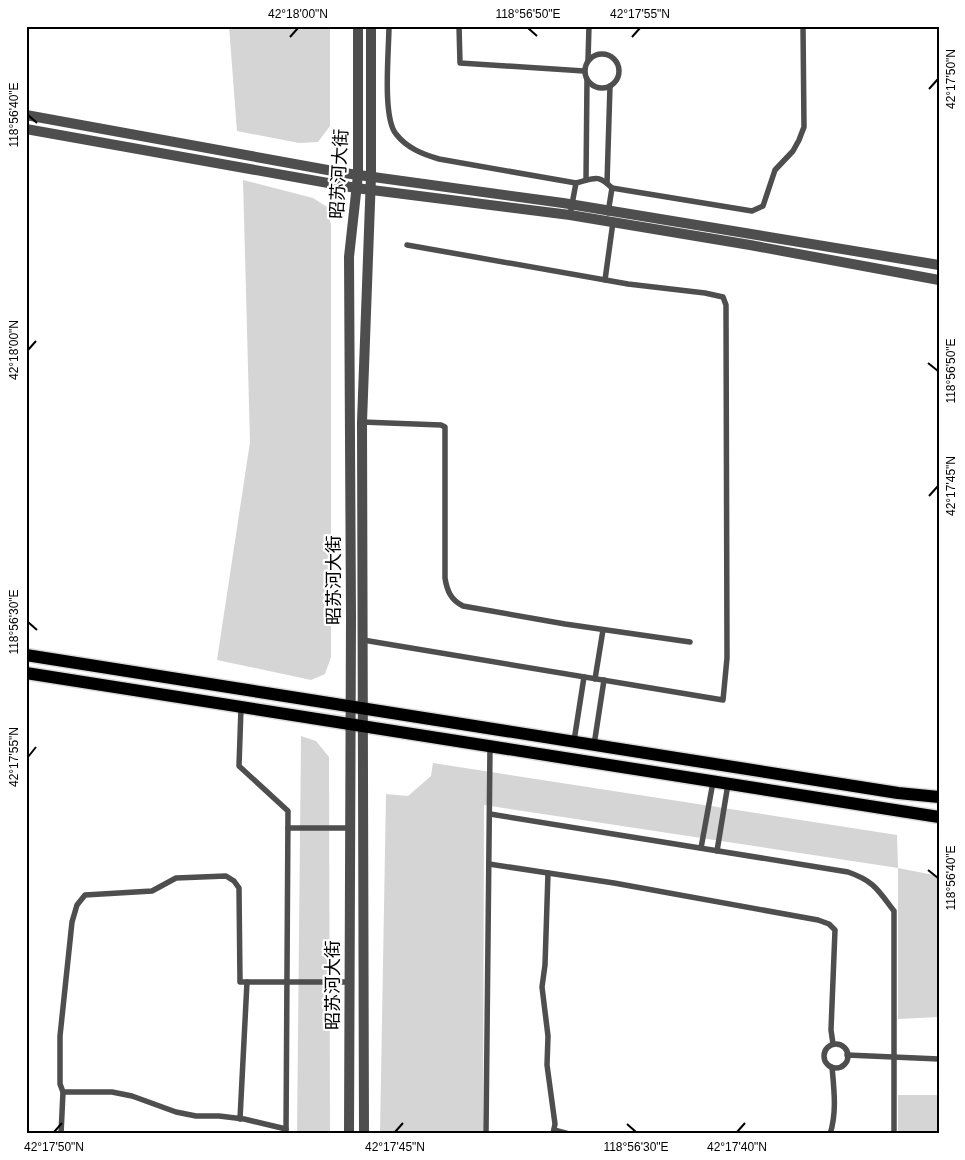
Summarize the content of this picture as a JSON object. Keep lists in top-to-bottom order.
{
  "streets": {
    "street": ["昭苏河大街"]
  },
  "coordinates": [
    "42°18'00\"N",
    "118°56'50\"E",
    "42°17'55\"N",
    "42°17'50\"N",
    "118°56'40\"E",
    "42°17'45\"N",
    "118°56'30\"E",
    "42°17'40\"N"
  ]
}
